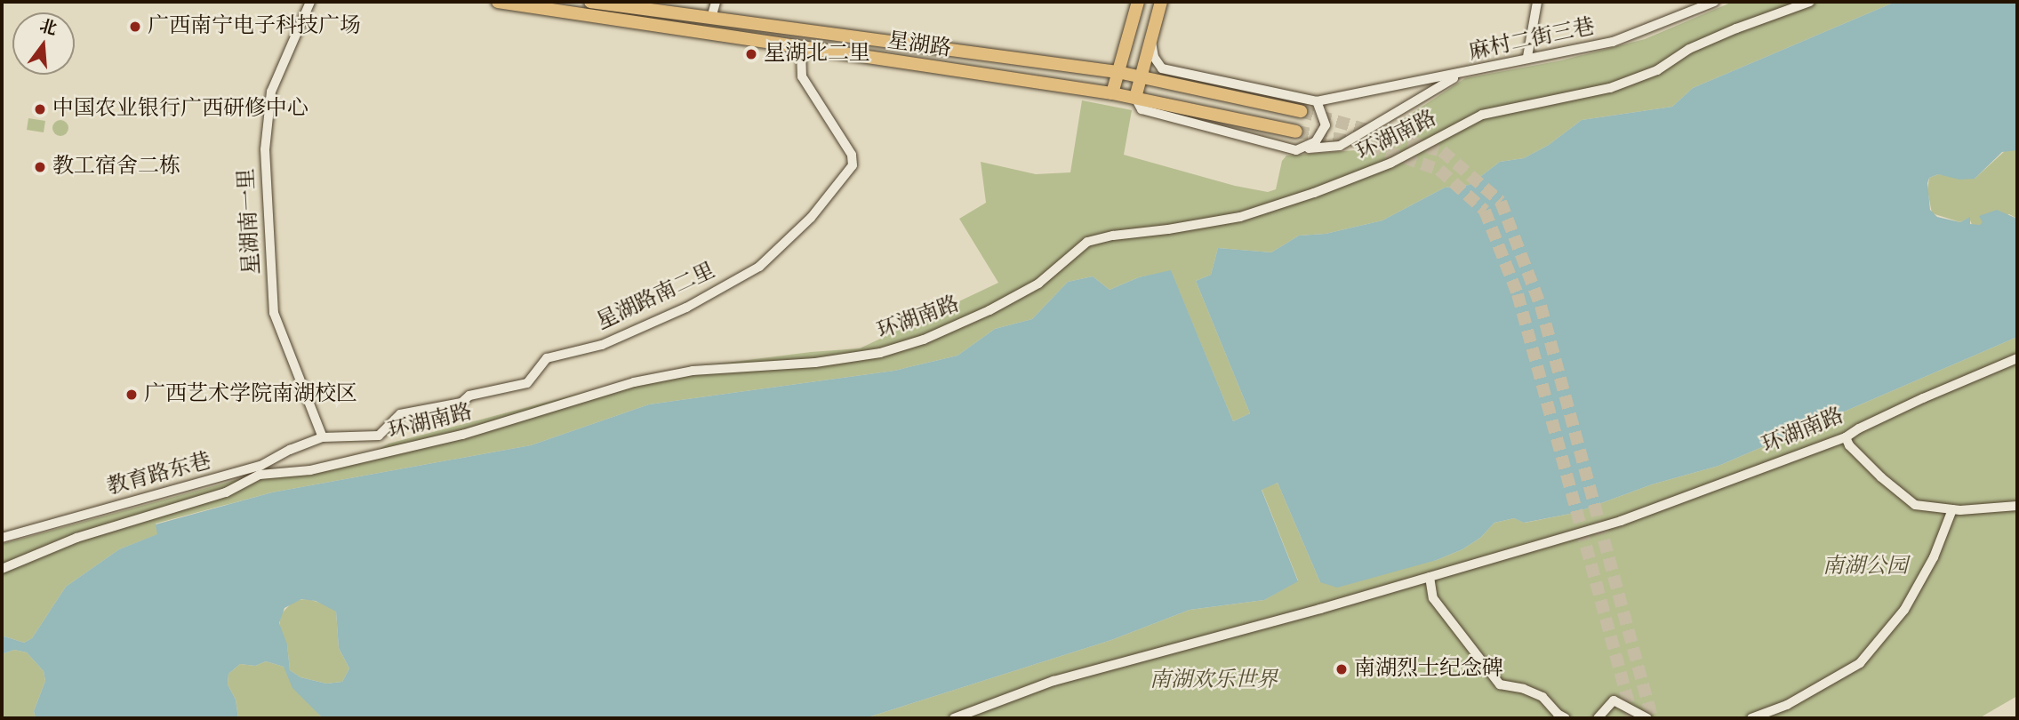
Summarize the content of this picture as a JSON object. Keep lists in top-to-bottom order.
{
  "streets": {
    "main road": ["星湖路"],
    "street": [
      "麻村二街三巷",
      "环湖南路",
      "星湖南一里",
      "星湖路南二里",
      "教育路东巷"
    ]
  },
  "crossings": [
    ["星湖路", "星湖路南二里"],
    ["星湖南一里", "星湖路南二里"],
    ["星湖南一里", "教育路东巷"],
    ["星湖路南二里", "教育路东巷"]
  ],
  "parks": ["南湖公园", "南湖欢乐世界"],
  "places": [
    "广西南宁电子科技广场",
    "星湖北二里",
    "中国农业银行广西研修中心",
    "教工宿舍二栋",
    "广西艺术学院南湖校区",
    "南湖烈士纪念碑"
  ],
  "north": "top"
}
